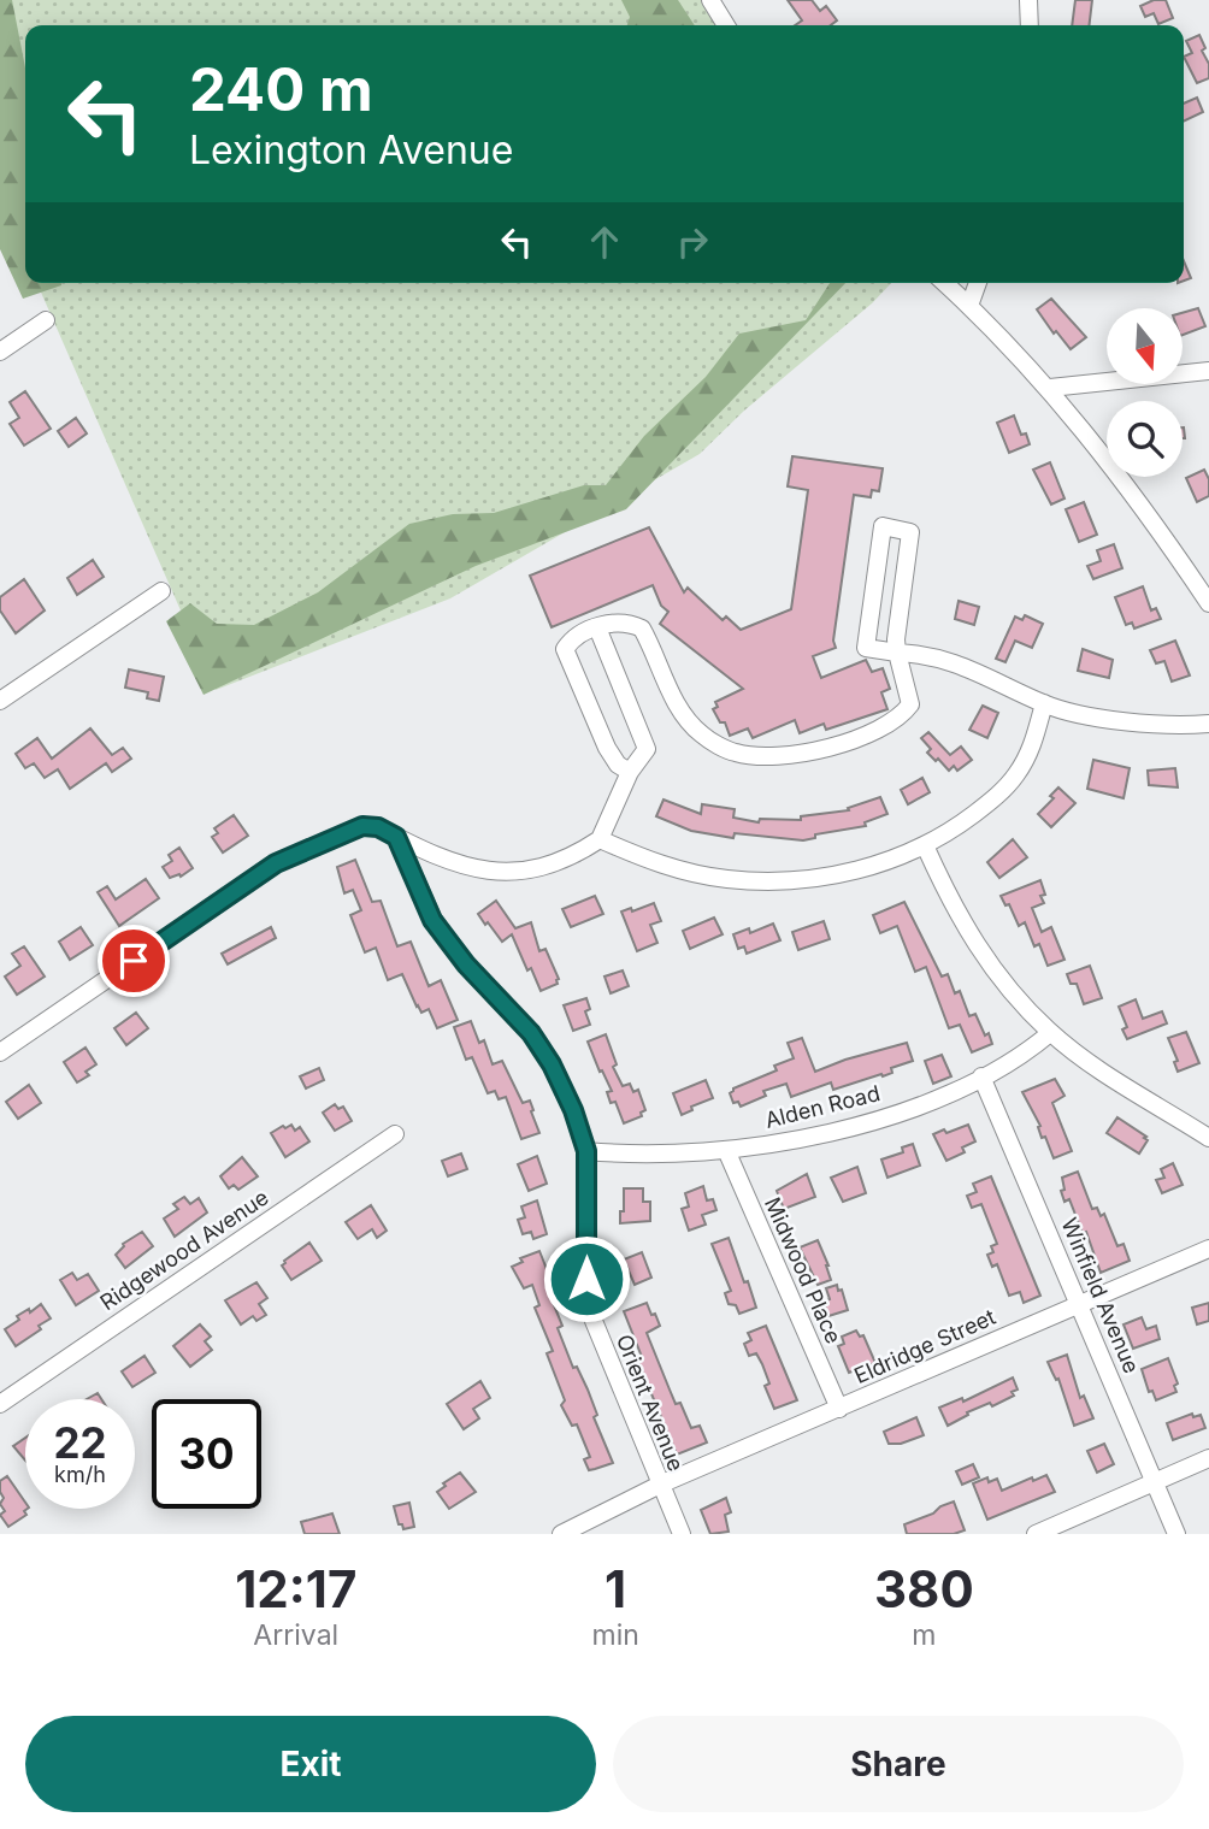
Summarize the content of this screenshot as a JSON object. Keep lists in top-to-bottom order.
{
  "streets": {
    "street": [
      "Alden Road",
      "Ridgewood Avenue",
      "Midwood Place",
      "Winfield Avenue",
      "Eldridge Street",
      "Orient Avenue"
    ]
  },
  "crossings": [
    ["Alden Road", "Midwood Place"],
    ["Alden Road", "Winfield Avenue"],
    ["Alden Road", "Orient Avenue"],
    ["Midwood Place", "Eldridge Street"],
    ["Winfield Avenue", "Eldridge Street"],
    ["Eldridge Street", "Orient Avenue"]
  ],
  "north": "bottom",
  "page": {
    "turn": ["240 m", "Lexington Avenue"],
    "speed": "22 km/h",
    "limit": "30",
    "eta": [
      "12:17",
      "Arrival",
      "1",
      "min",
      "380",
      "m"
    ],
    "buttons": ["Exit", "Share"]
  }
}
